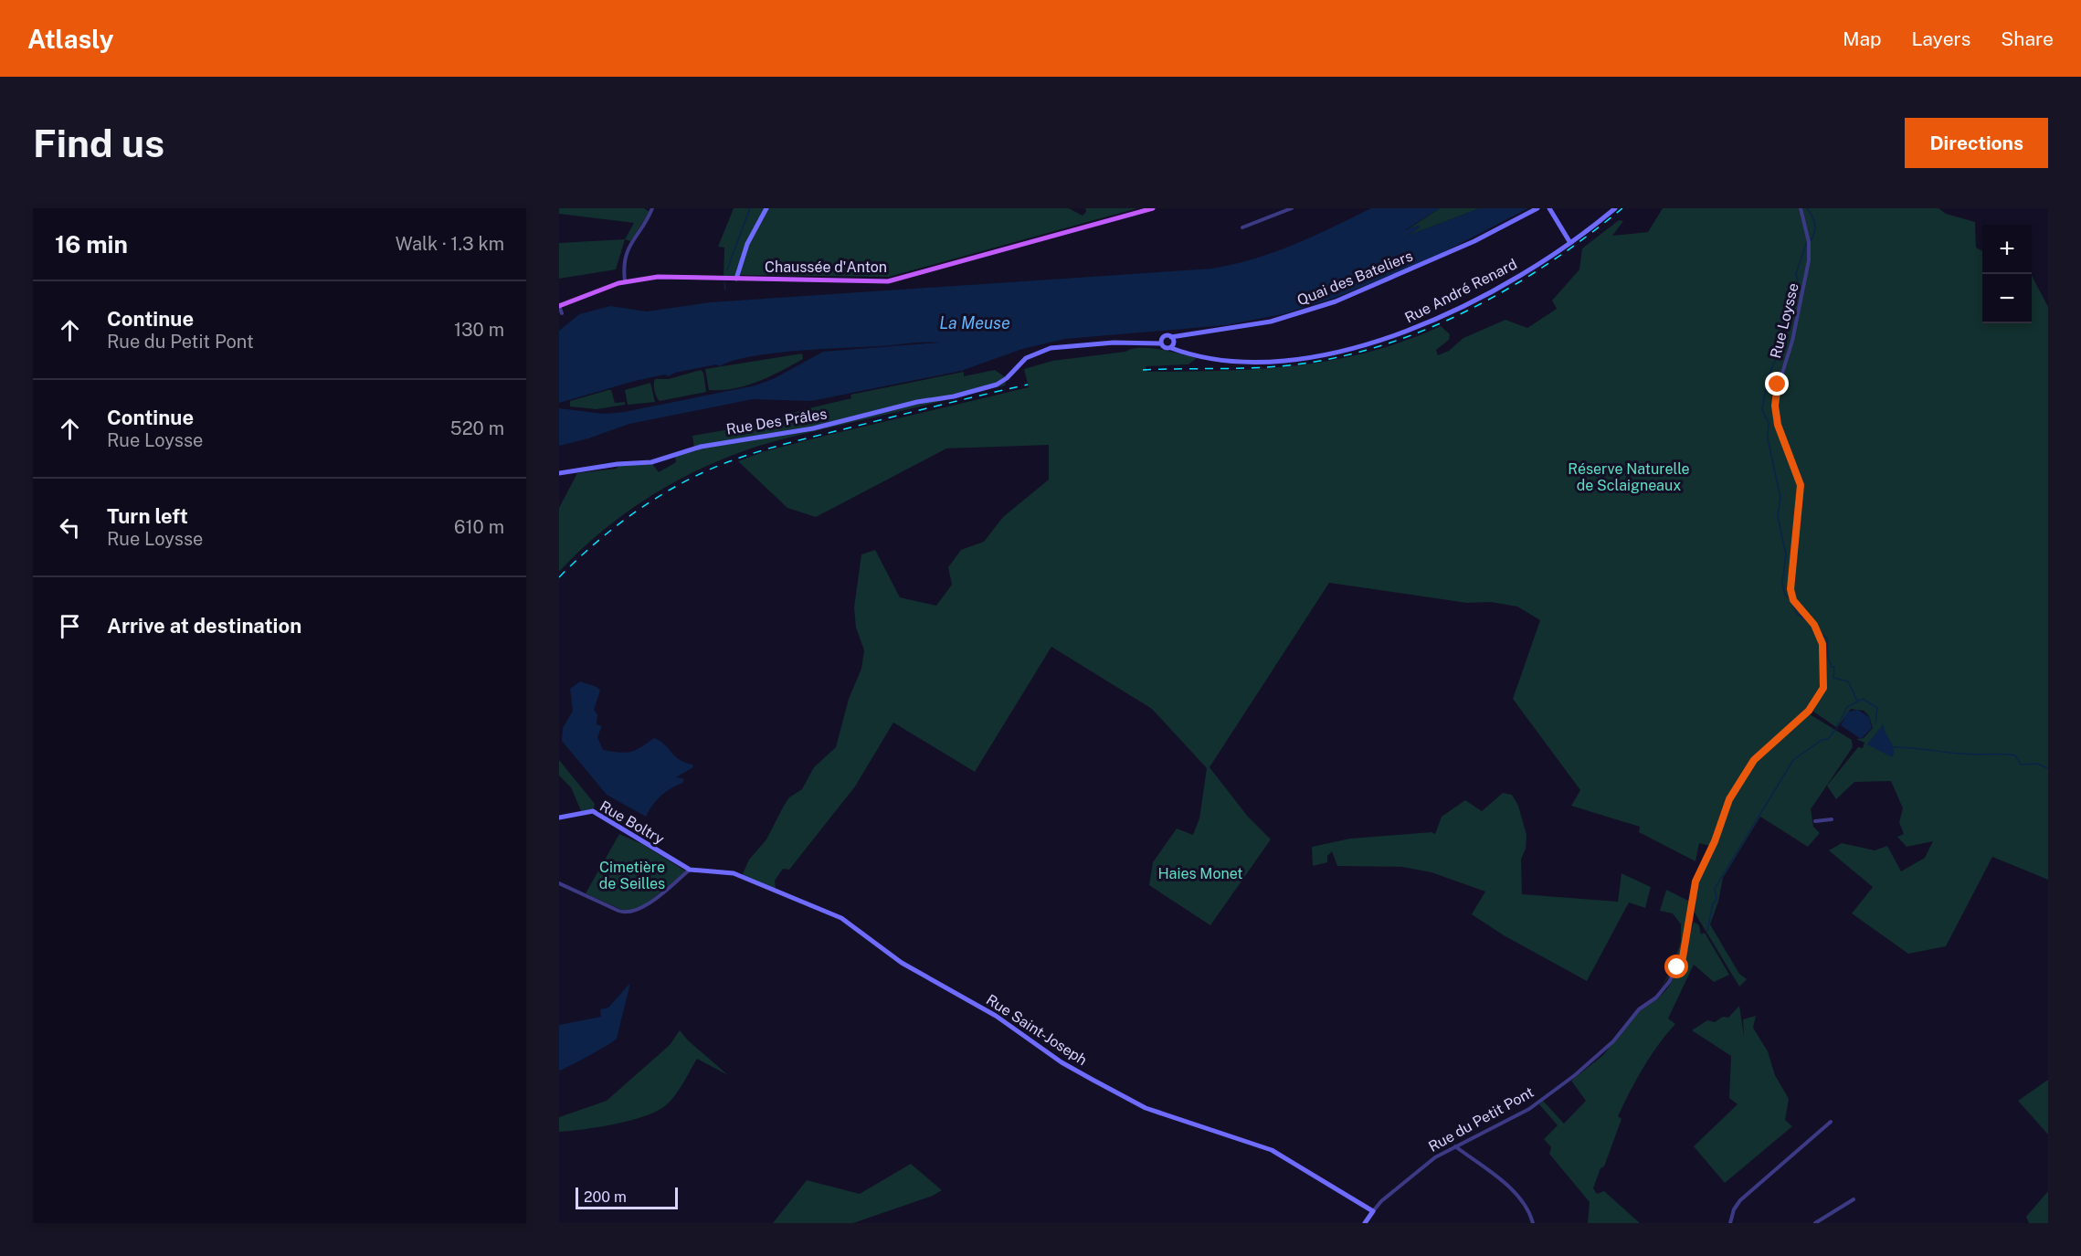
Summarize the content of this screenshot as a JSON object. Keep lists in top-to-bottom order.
{
  "streets": {
    "main road": ["Chaussée d'Anton"],
    "street": [
      "Quai des Bateliers",
      "Rue André Renard",
      "Rue Loysse",
      "Rue Des Prâles",
      "Rue Boltry",
      "Rue Saint-Joseph",
      "Rue du Petit Pont"
    ]
  },
  "crossings": [
    ["Quai des Bateliers", "Rue André Renard"],
    ["Quai des Bateliers", "Rue Des Prâles"],
    ["Rue André Renard", "Rue Des Prâles"],
    ["Rue Loysse", "Rue du Petit Pont"],
    ["Rue Boltry", "Rue Saint-Joseph"],
    ["Rue Saint-Joseph", "Rue du Petit Pont"]
  ],
  "water": ["La Meuse"],
  "parks": ["Réserve Naturelle de Sclaigneaux", "Cimetière de Seilles", "Haies Monet"],
  "scale_bar": "200 m",
  "page": {
    "header": "Atlasly",
    "nav": ["Map", "Layers", "Share"],
    "buttons": "Directions",
    "title": "Find us",
    "heading": ["16 min", "Walk · 1.3 km"],
    "map_buttons": ["+", "−"],
    "list": [
      ["Continue", "Rue du Petit Pont", "130 m"],
      ["Continue", "Rue Loysse", "520 m"],
      ["Turn left", "Rue Loysse", "610 m"],
      "Arrive at destination"
    ],
    "scale": "200 m"
  }
}
